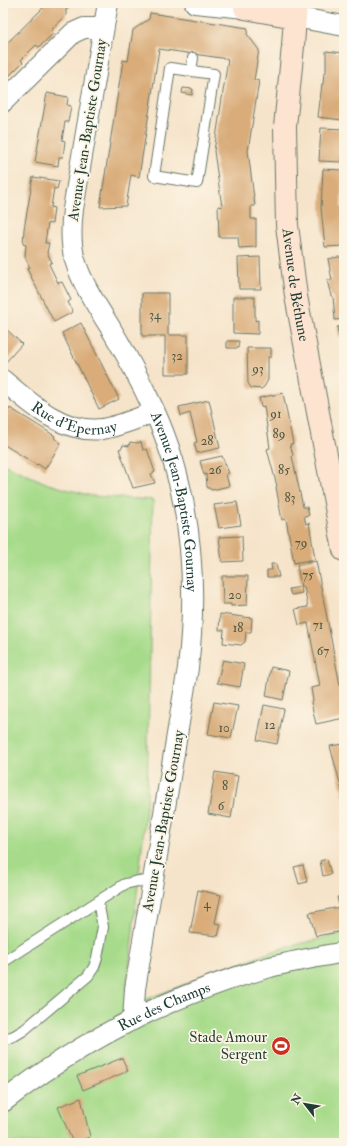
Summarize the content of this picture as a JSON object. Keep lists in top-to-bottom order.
{
  "streets": {
    "street": [
      "Avenue Jean-Baptiste Gournay",
      "Avenue de Béthune",
      "Rue d'Epernay",
      "Rue des Champs"
    ]
  },
  "crossings": [
    ["Avenue Jean-Baptiste Gournay", "Rue d'Epernay"],
    ["Avenue Jean-Baptiste Gournay", "Rue des Champs"]
  ],
  "places": {
    "sports": ["Stade Amour Sergent"]
  },
  "house_numbers": [
    "34",
    "32",
    "93",
    "91",
    "89",
    "28",
    "26",
    "85",
    "83",
    "79",
    "75",
    "20",
    "71",
    "18",
    "67",
    "12",
    "10",
    "8",
    "6",
    "4"
  ],
  "north": "top left"
}
